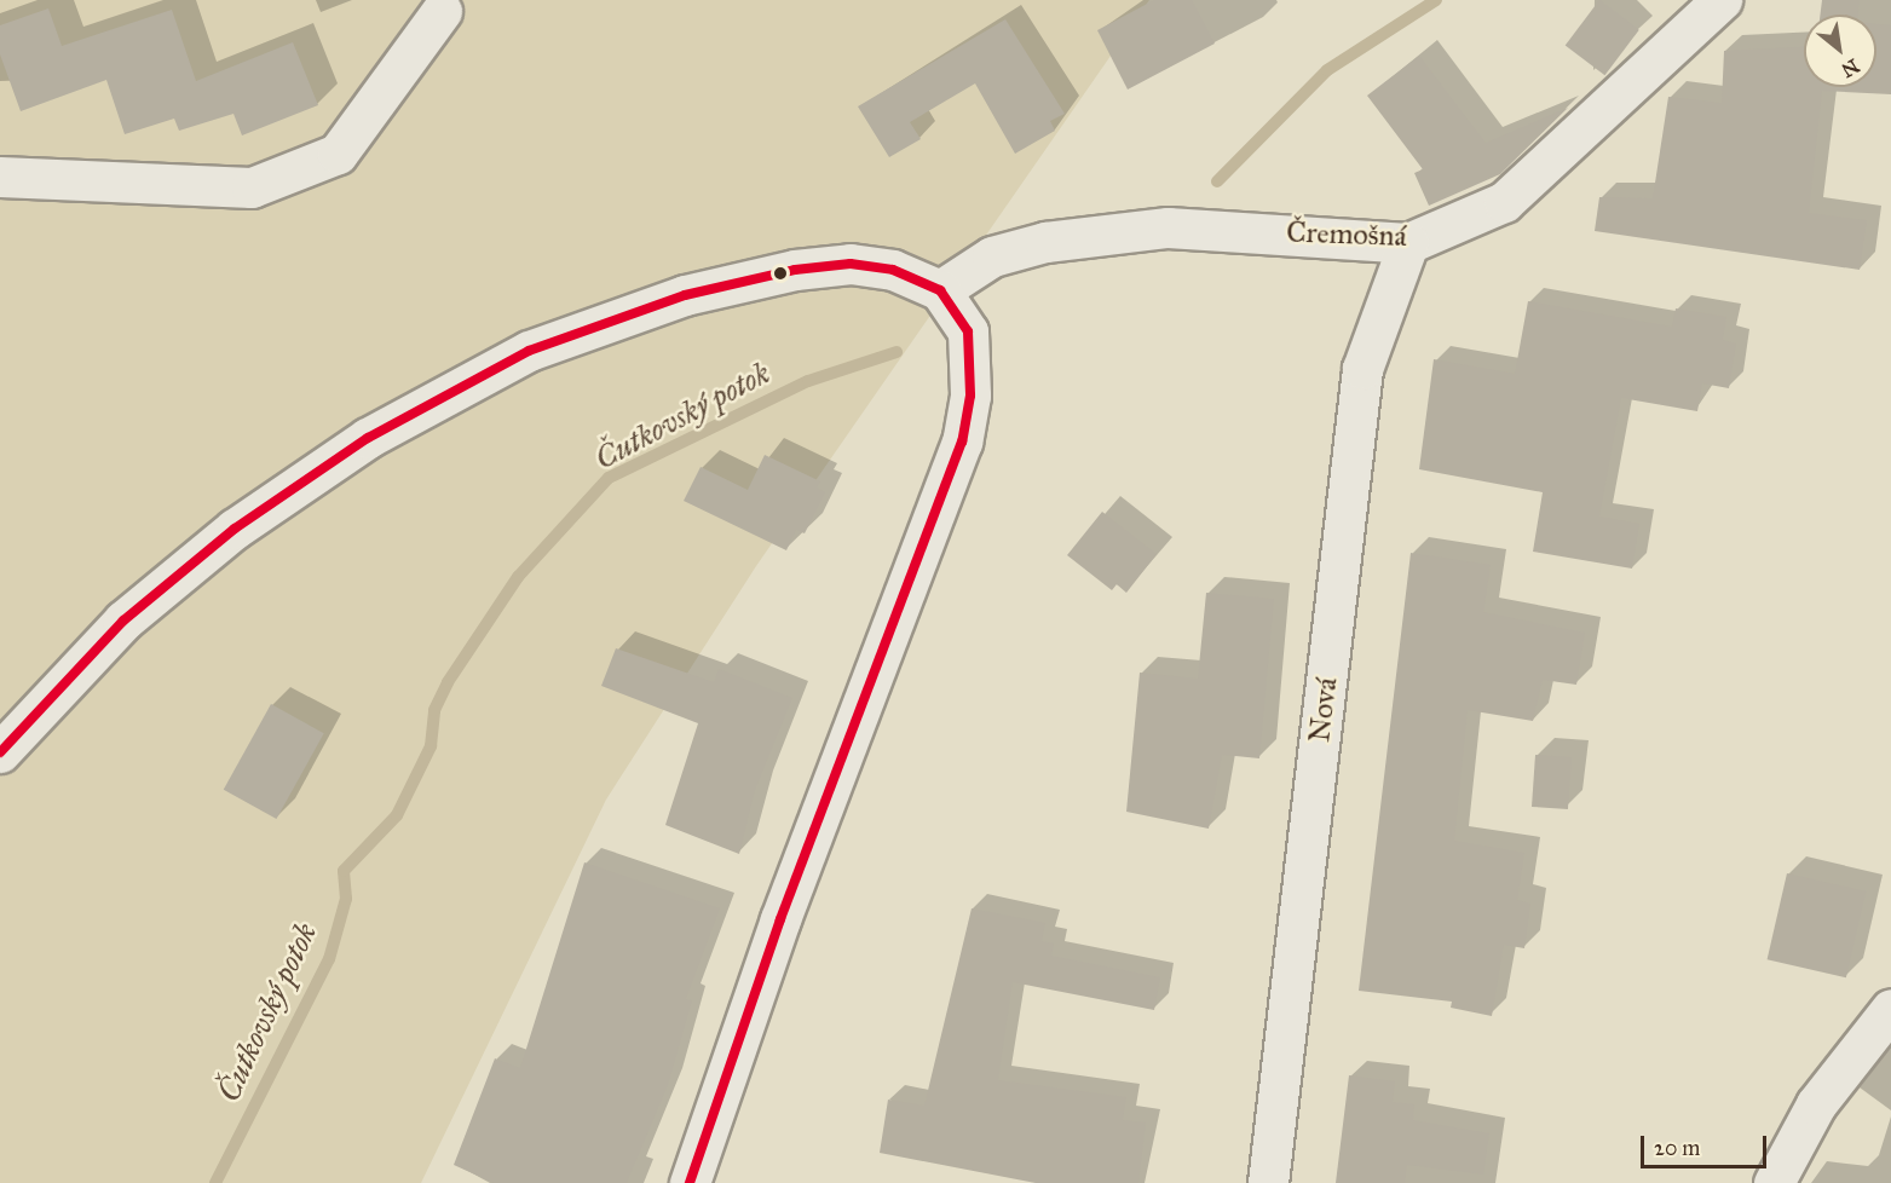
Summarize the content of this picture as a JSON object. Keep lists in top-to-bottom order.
{
  "streets": {
    "street": ["Čremošná", "Nová"]
  },
  "crossings": [
    ["Čremošná", "Nová"]
  ],
  "water": ["Čutkovský potok"],
  "scale_bar": "20 m",
  "north": "bottom right"
}
